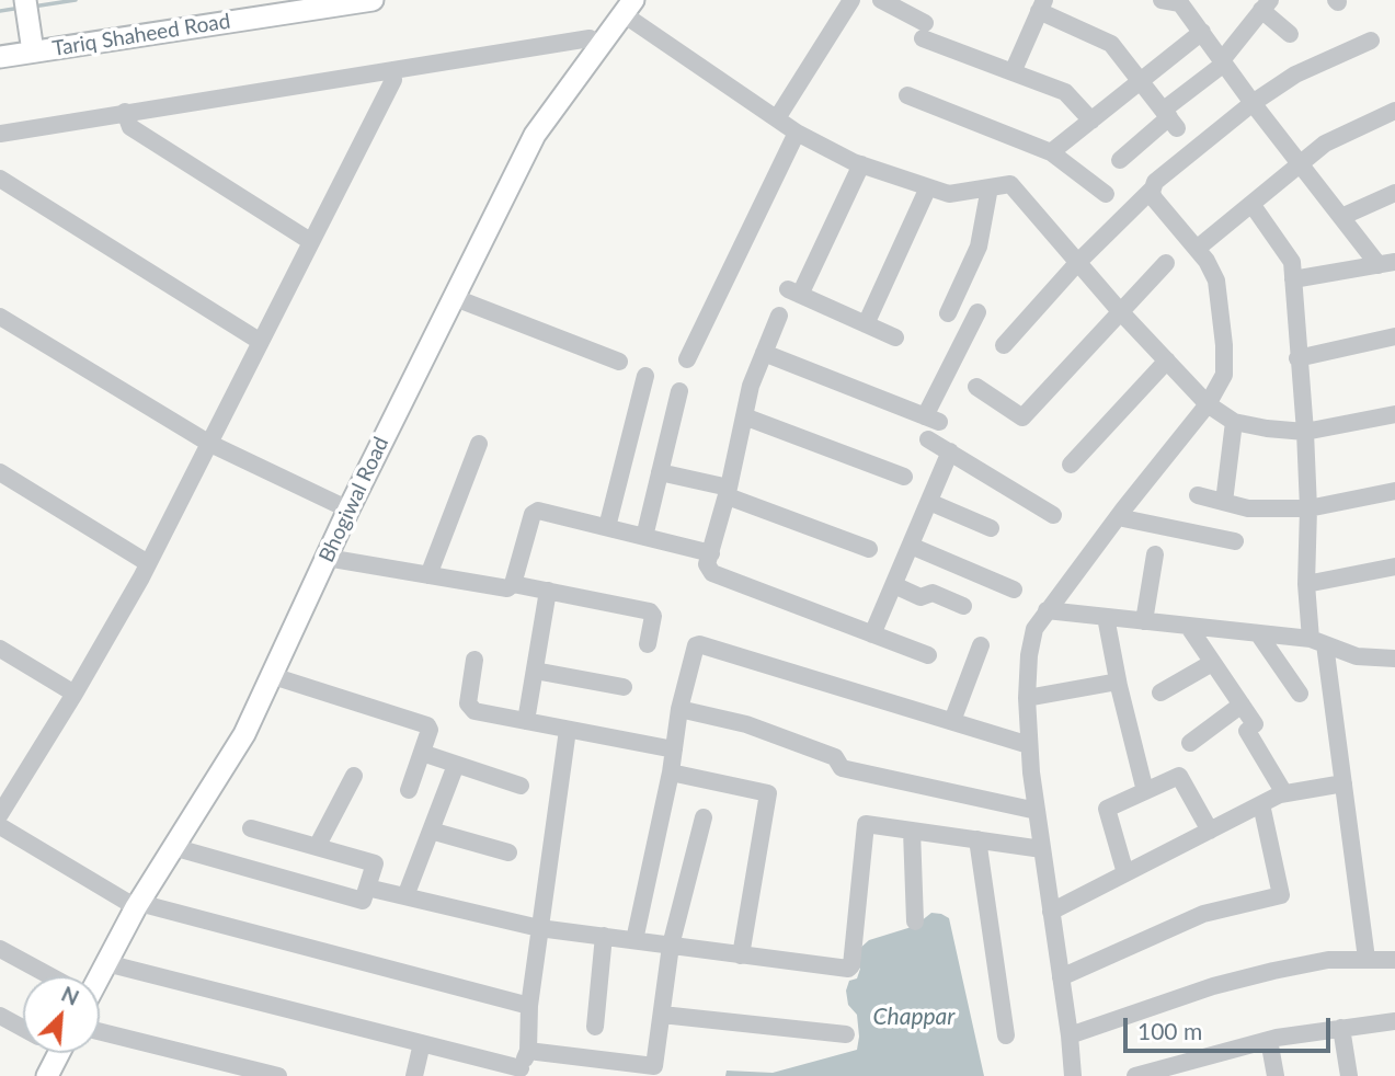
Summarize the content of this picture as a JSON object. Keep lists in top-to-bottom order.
{
  "streets": {
    "main road": ["Tariq Shaheed Road", "Bhogiwal Road"]
  },
  "water": ["Chappar"],
  "scale_bar": "100 m",
  "north": "top right"
}
